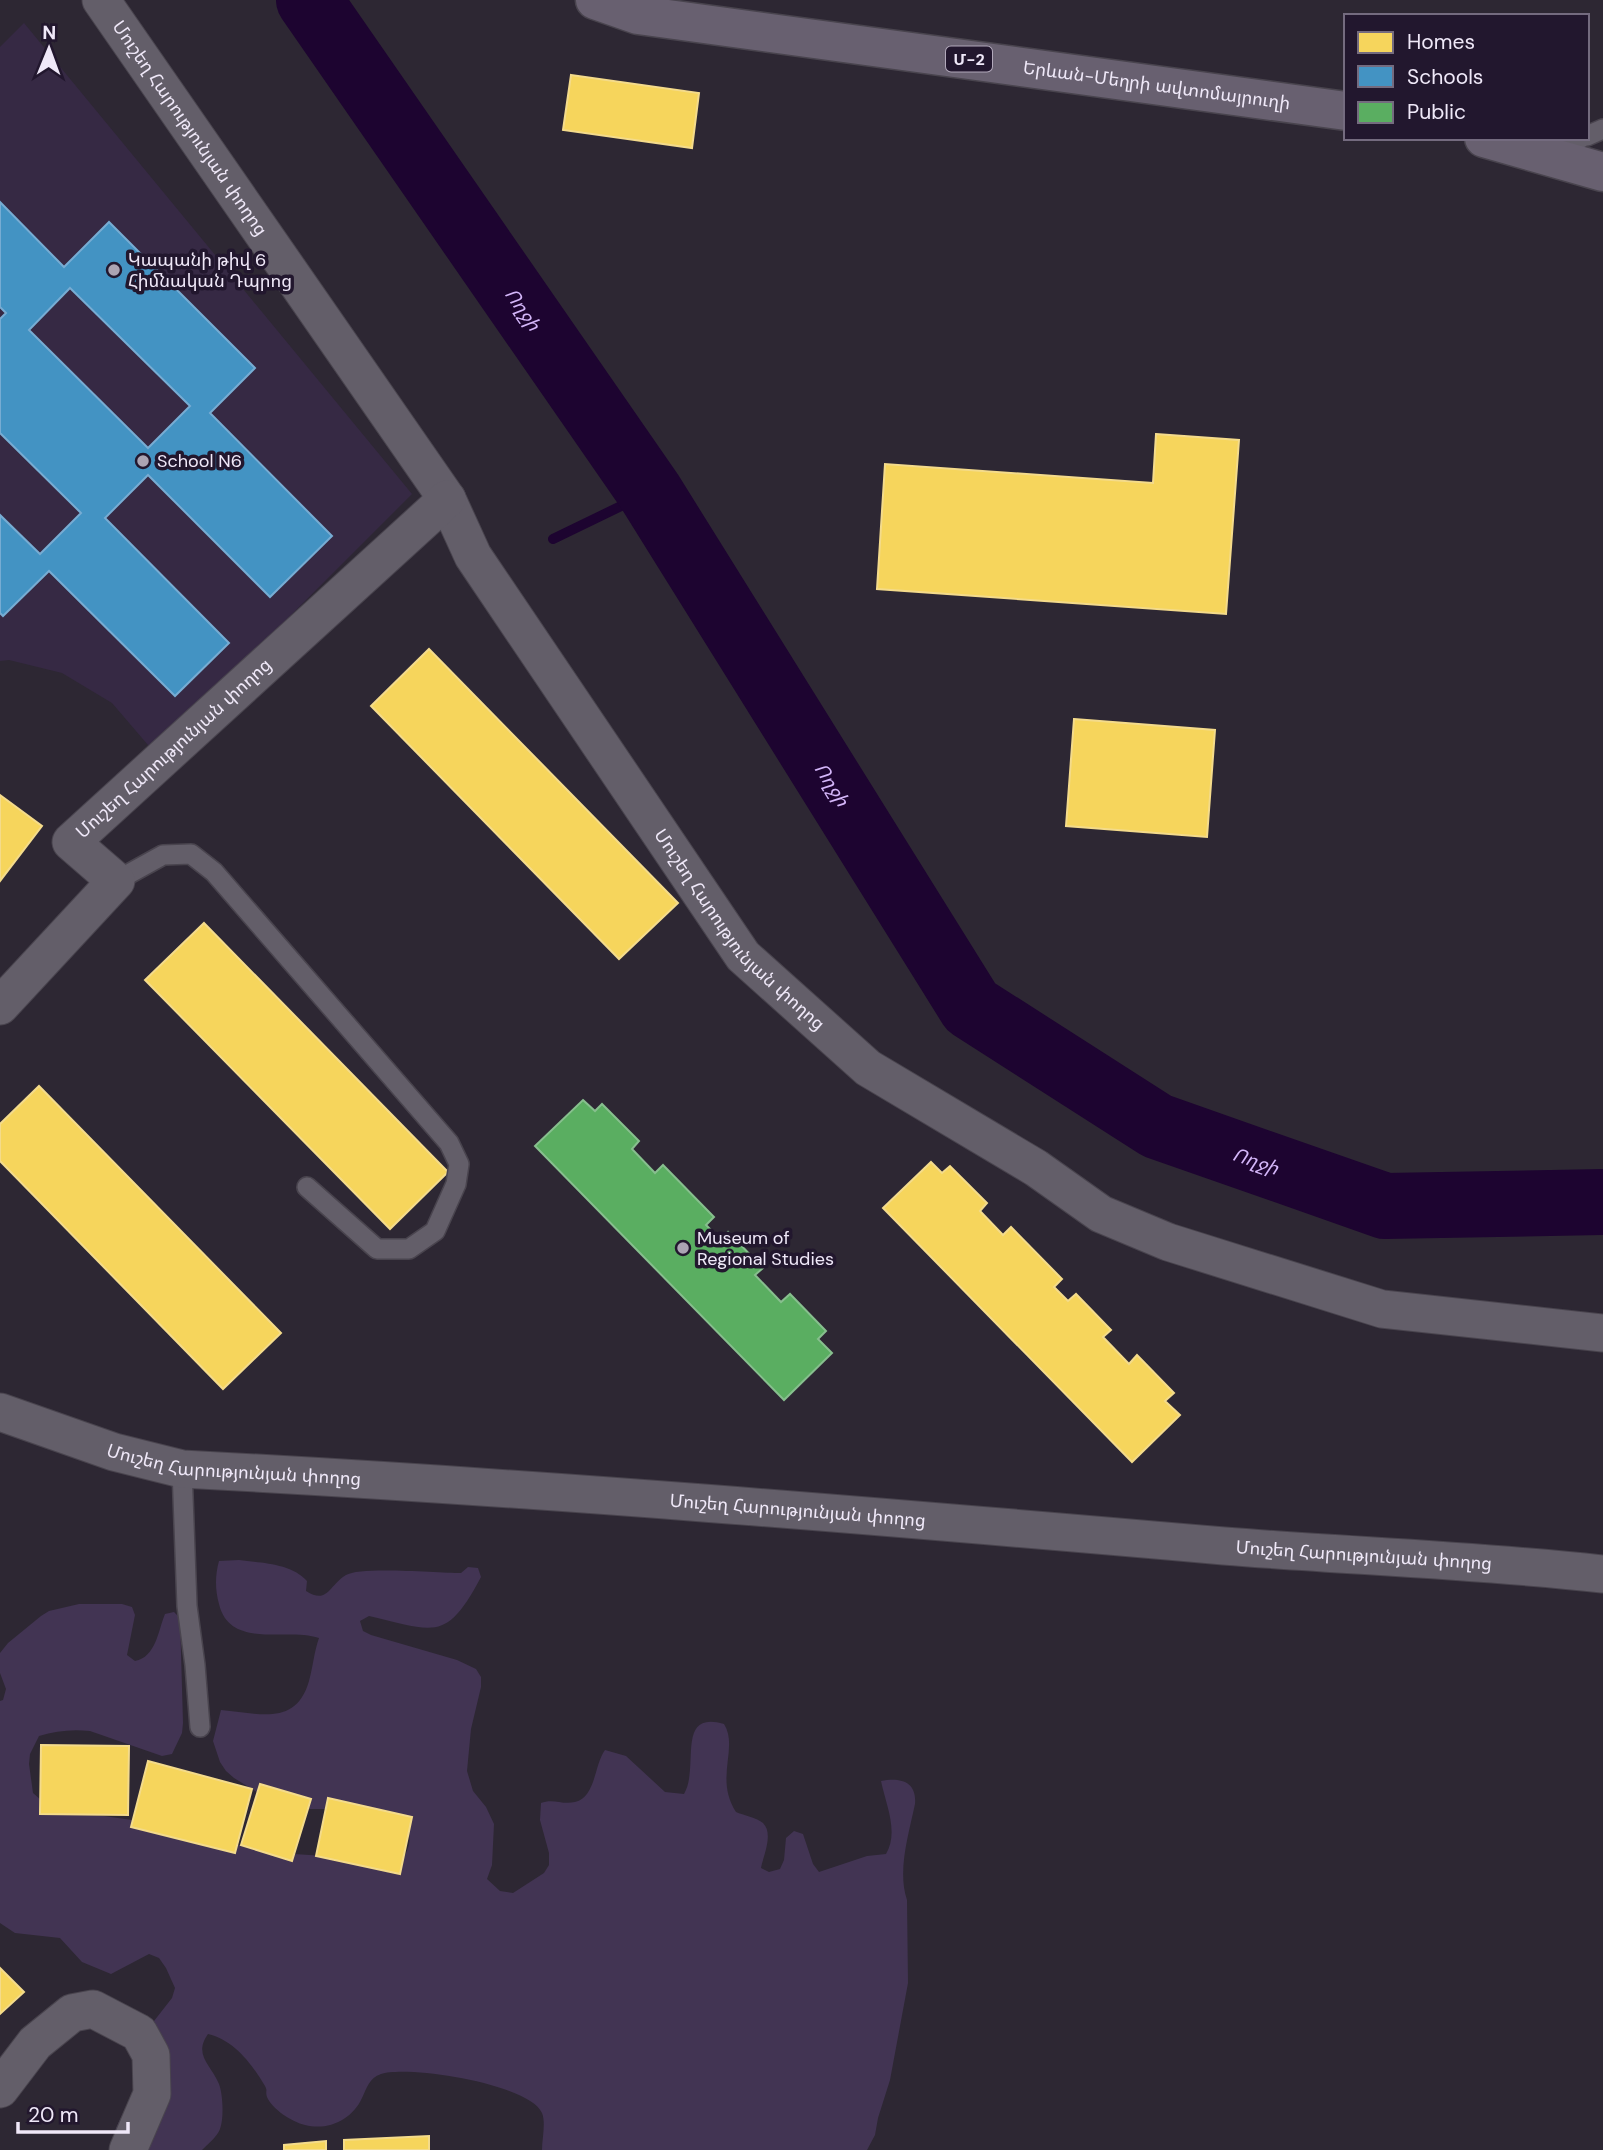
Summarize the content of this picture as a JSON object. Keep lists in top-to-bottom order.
{
  "streets": {
    "highway": ["Մ-2", "Երևան-Մեղրի ավտոմայրուղի"],
    "street": ["Մուշեղ Հարությունյան փողոց"]
  },
  "water": ["Ողջի"],
  "places": ["Կապանի թիվ 6 Հիմնական Դպրոց", "School N6", "Museum of Regional Studies"],
  "legend": ["Homes", "Schools", "Public"],
  "scale_bar": "20 m",
  "north": "top"
}
